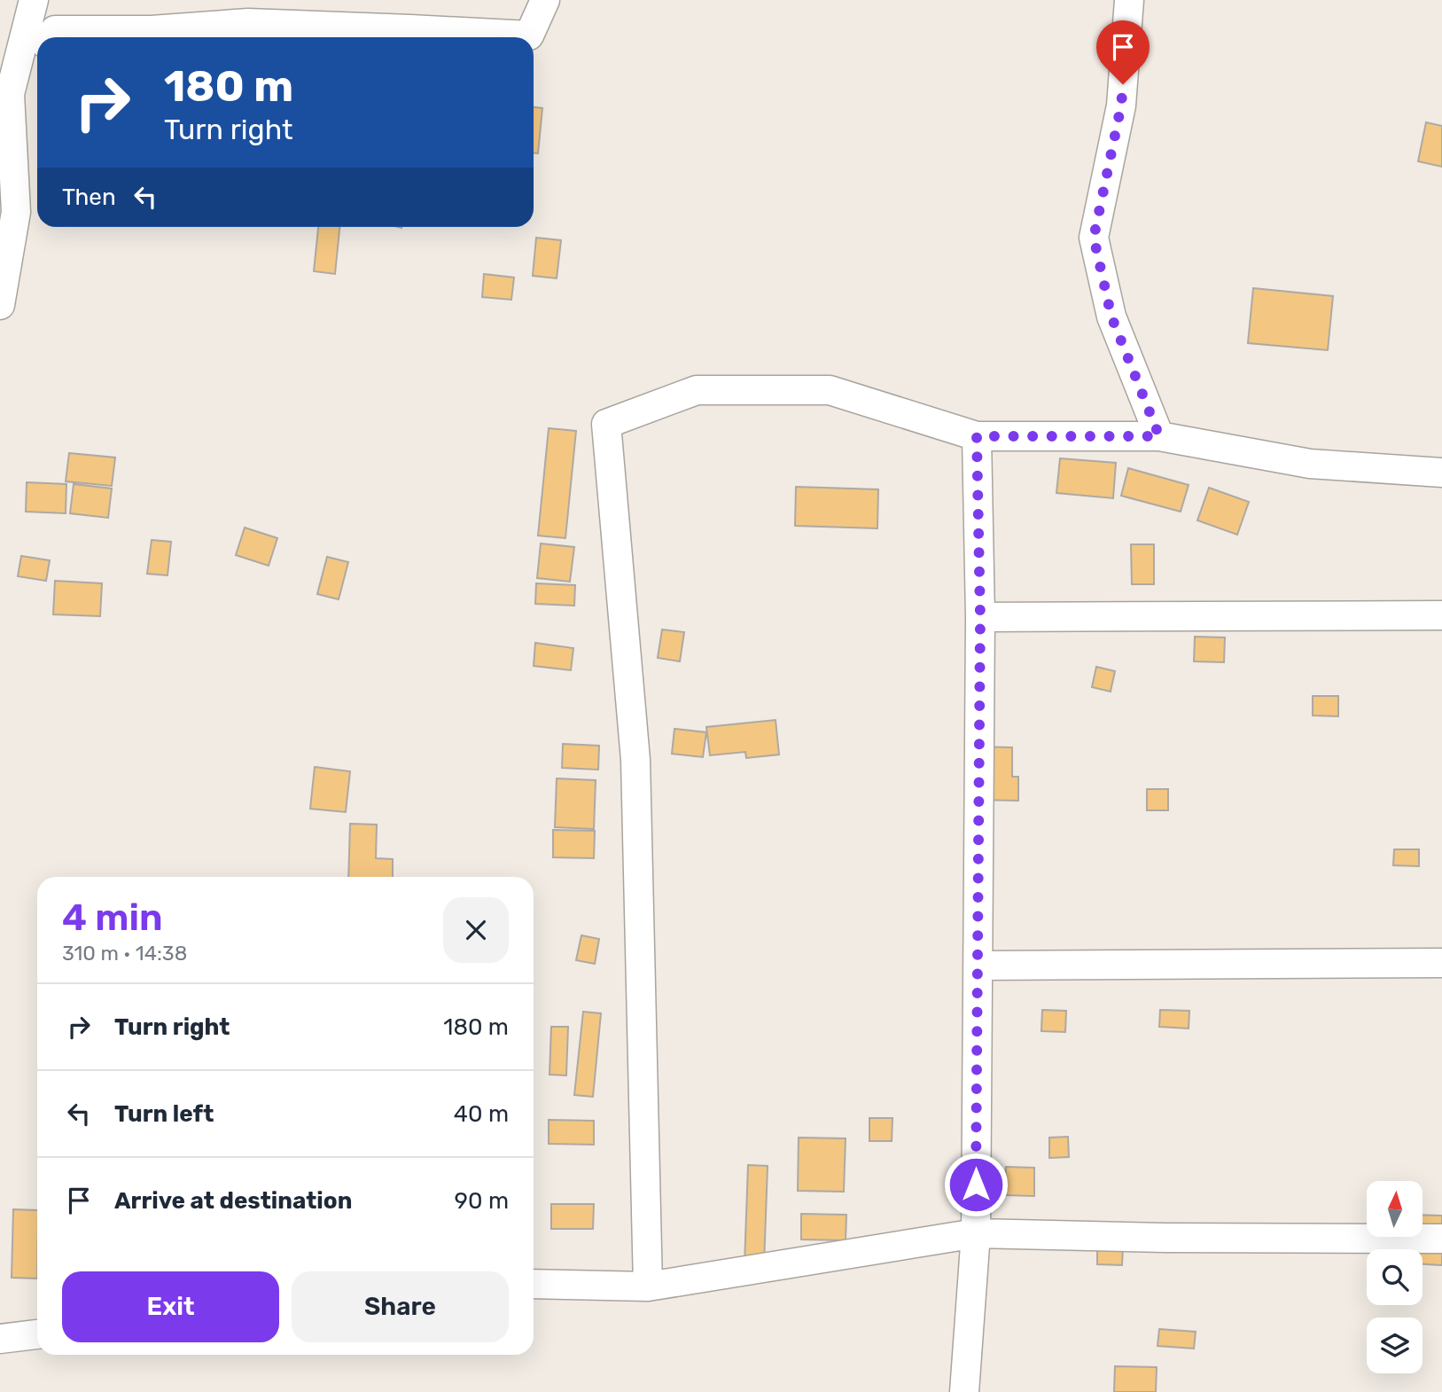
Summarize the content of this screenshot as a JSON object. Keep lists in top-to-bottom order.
{
  "north": "top",
  "page": {
    "turn": ["180 m", "Turn right"],
    "then": "Then",
    "heading": ["4 min", "310 m · 14:38"],
    "list": [
      {
        "name": "Turn right",
        "value": "180 m"
      },
      {
        "name": "Turn left",
        "value": "40 m"
      },
      {
        "name": "Arrive at destination",
        "value": "90 m"
      }
    ],
    "buttons": ["Exit", "Share"]
  }
}
